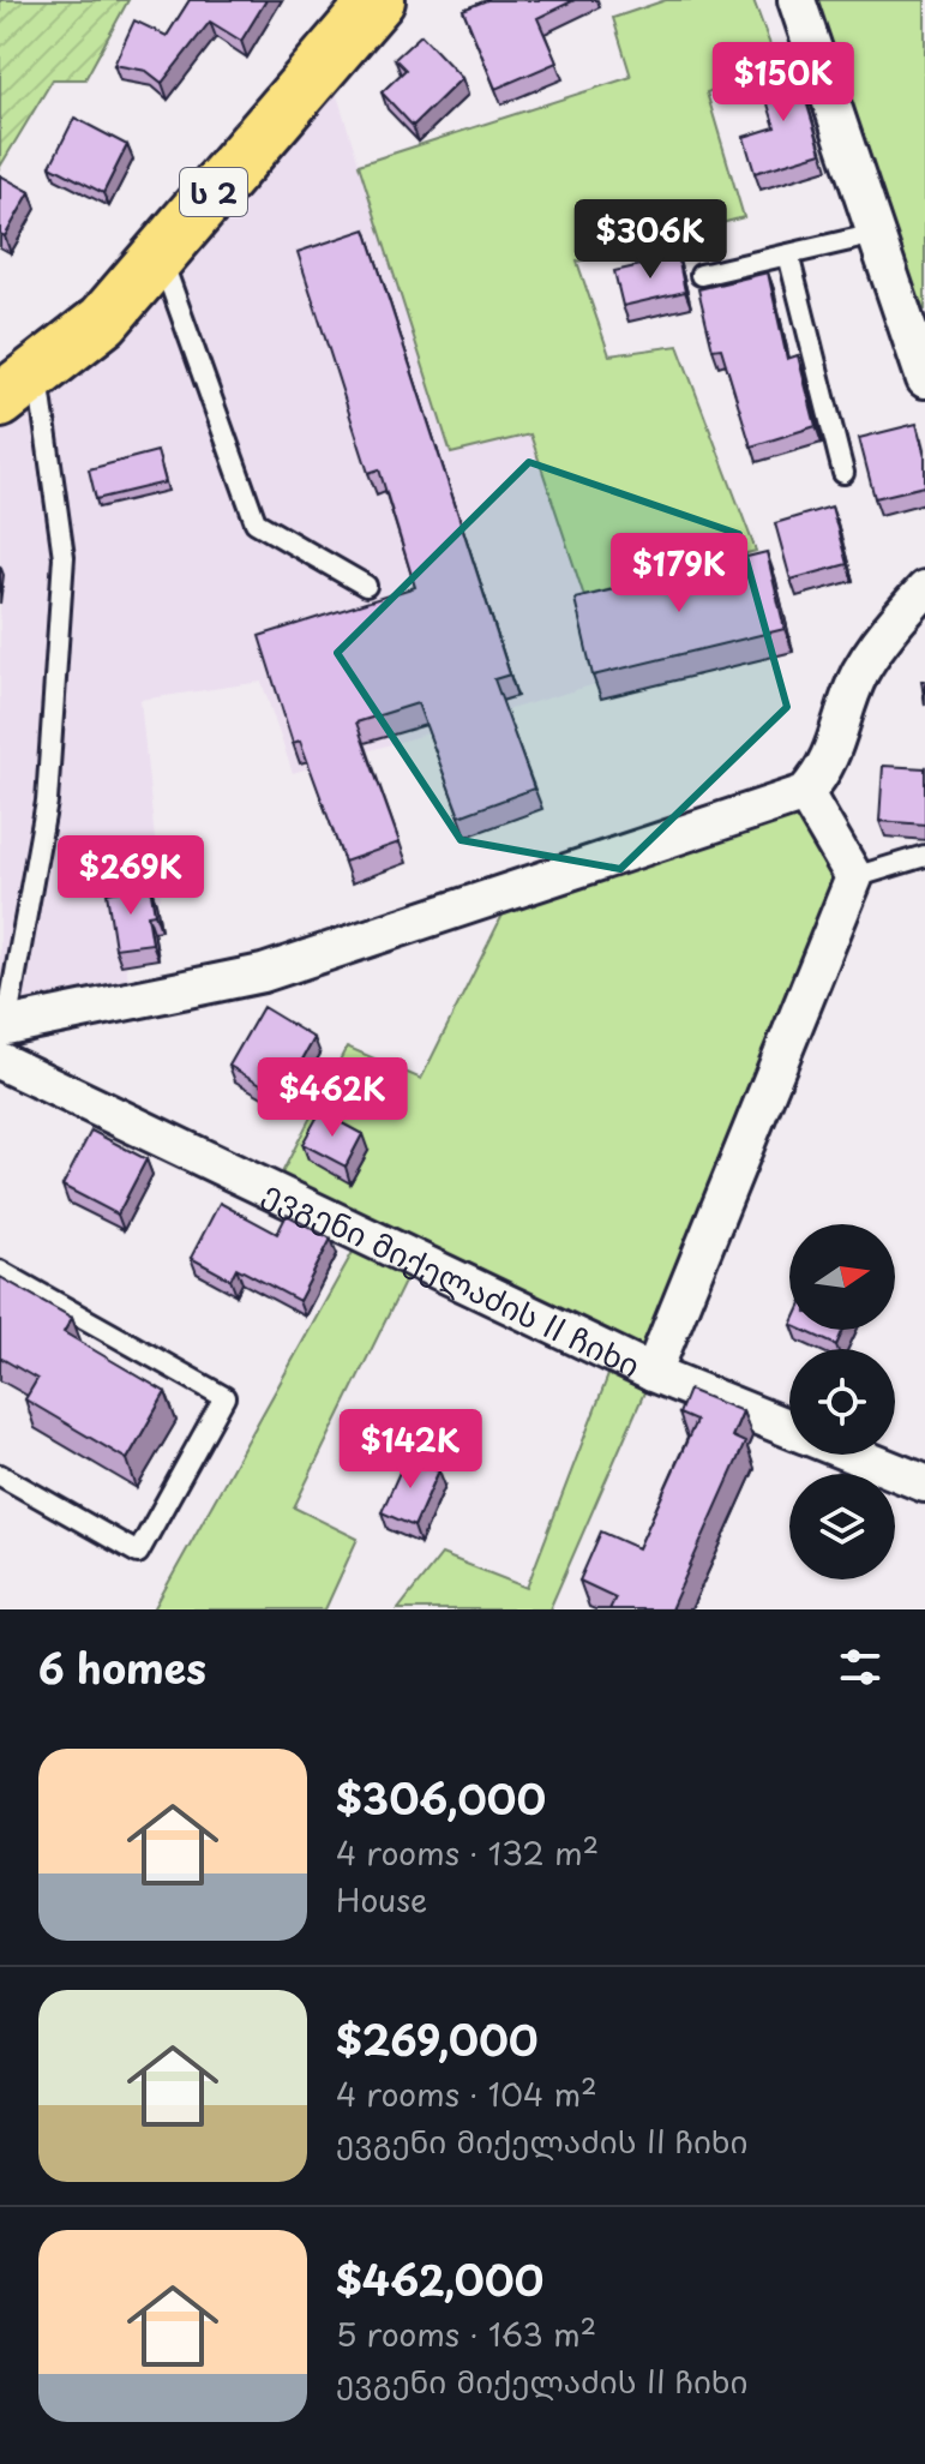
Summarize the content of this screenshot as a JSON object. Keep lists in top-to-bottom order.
{
  "streets": {
    "highway": ["ს 2"],
    "street": ["ევგენი მიქელაძის II ჩიხი"]
  },
  "north": "right",
  "page": {
    "price": [
      "$150K",
      "$306K",
      "$179K",
      "$269K",
      "$462K",
      "$142K"
    ],
    "heading": "6 homes",
    "list": [
      {
        "name": "$306,000",
        "note": "4 rooms · 132 m² · House"
      },
      {
        "name": "$269,000",
        "note": "4 rooms · 104 m² · ევგენი მიქელაძის II ჩიხი"
      },
      {
        "name": "$462,000",
        "note": "5 rooms · 163 m² · ევგენი მიქელაძის II ჩიხი"
      }
    ]
  }
}
